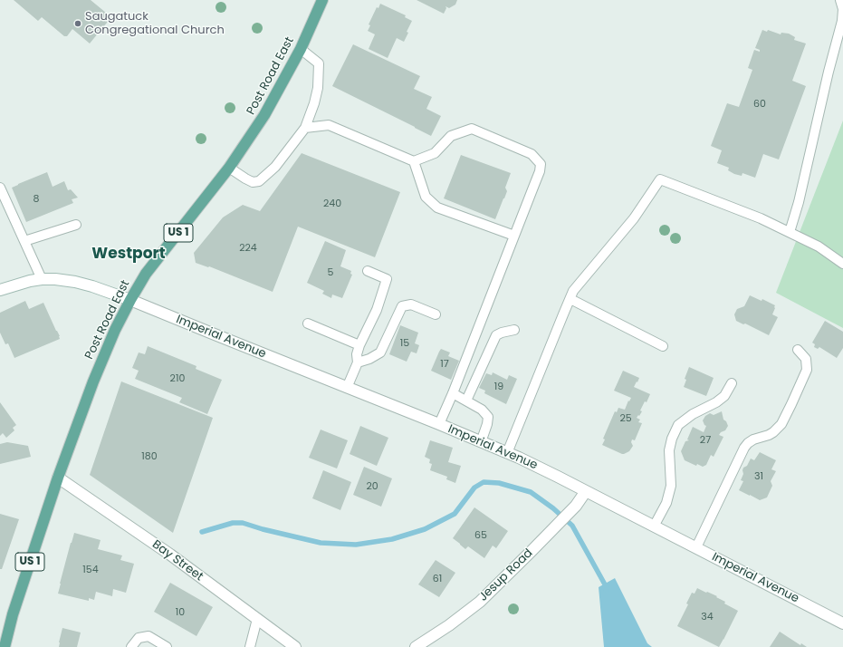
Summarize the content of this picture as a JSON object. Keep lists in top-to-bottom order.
{
  "streets": {
    "main road": ["Post Road East", "US 1"],
    "street": ["Imperial Avenue", "Bay Street", "Jesup Road"]
  },
  "crossings": [
    ["Post Road East", "Imperial Avenue"],
    ["Post Road East", "Bay Street"],
    ["Imperial Avenue", "Jesup Road"]
  ],
  "districts": ["Westport"],
  "places": ["Saugatuck Congregational Church"],
  "house_numbers": [
    "60",
    "8",
    "240",
    "224",
    "5",
    "15",
    "17",
    "210",
    "19",
    "25",
    "27",
    "180",
    "31",
    "20",
    "65",
    "154",
    "61",
    "10",
    "34"
  ]
}
